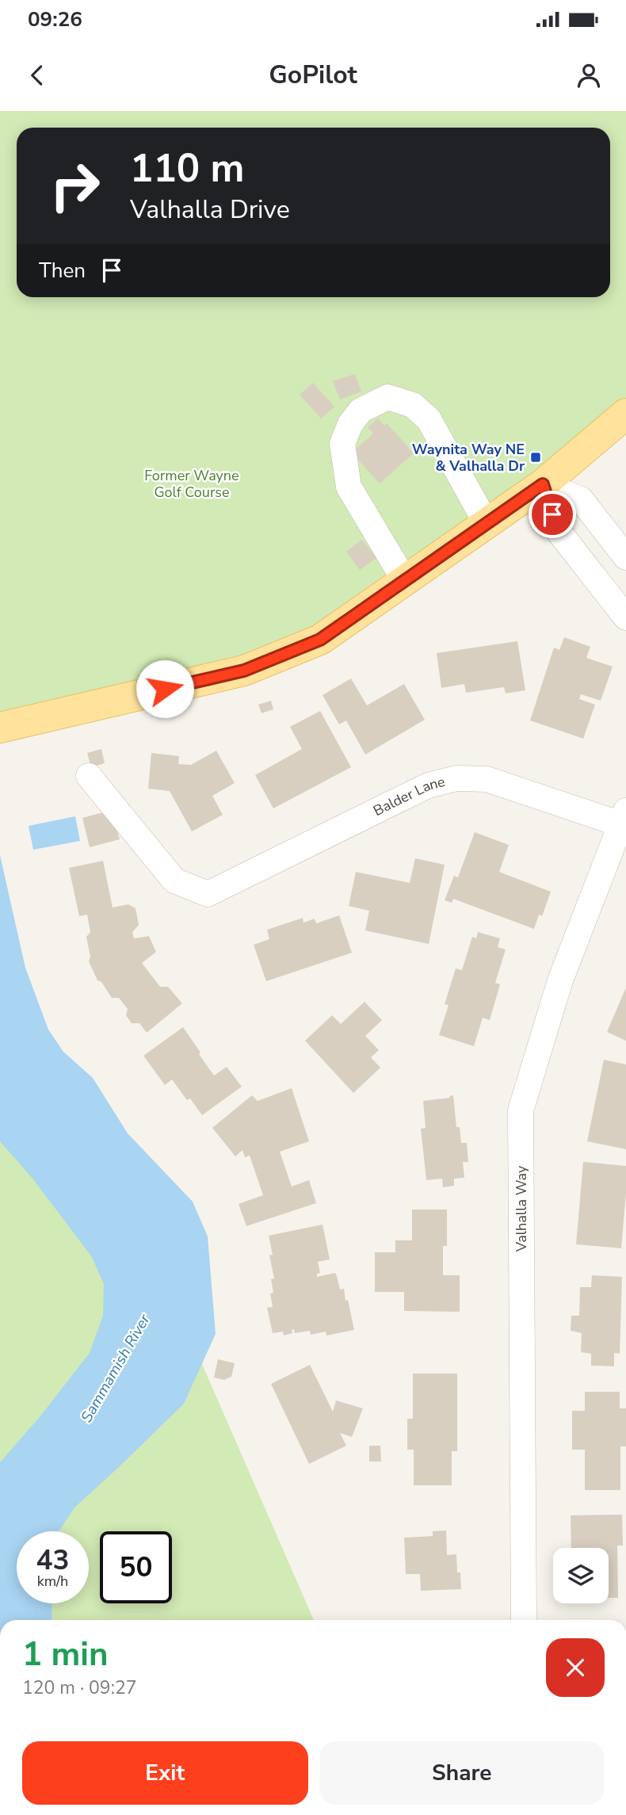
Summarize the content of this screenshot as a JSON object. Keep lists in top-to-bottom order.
{
  "streets": {
    "street": ["Balder Lane", "Valhalla Way"]
  },
  "crossings": [
    ["Balder Lane", "Valhalla Way"]
  ],
  "water": ["Sammamish River"],
  "parks": ["Former Wayne Golf Course"],
  "places": {
    "transit": ["Waynita Way NE & Valhalla Dr"]
  },
  "page": {
    "status": "09:26",
    "header": "GoPilot",
    "turn": ["110 m", "Valhalla Drive"],
    "then": "Then",
    "speed": "43 km/h",
    "limit": "50",
    "heading": ["1 min", "120 m · 09:27"],
    "buttons": ["Exit", "Share"]
  }
}
